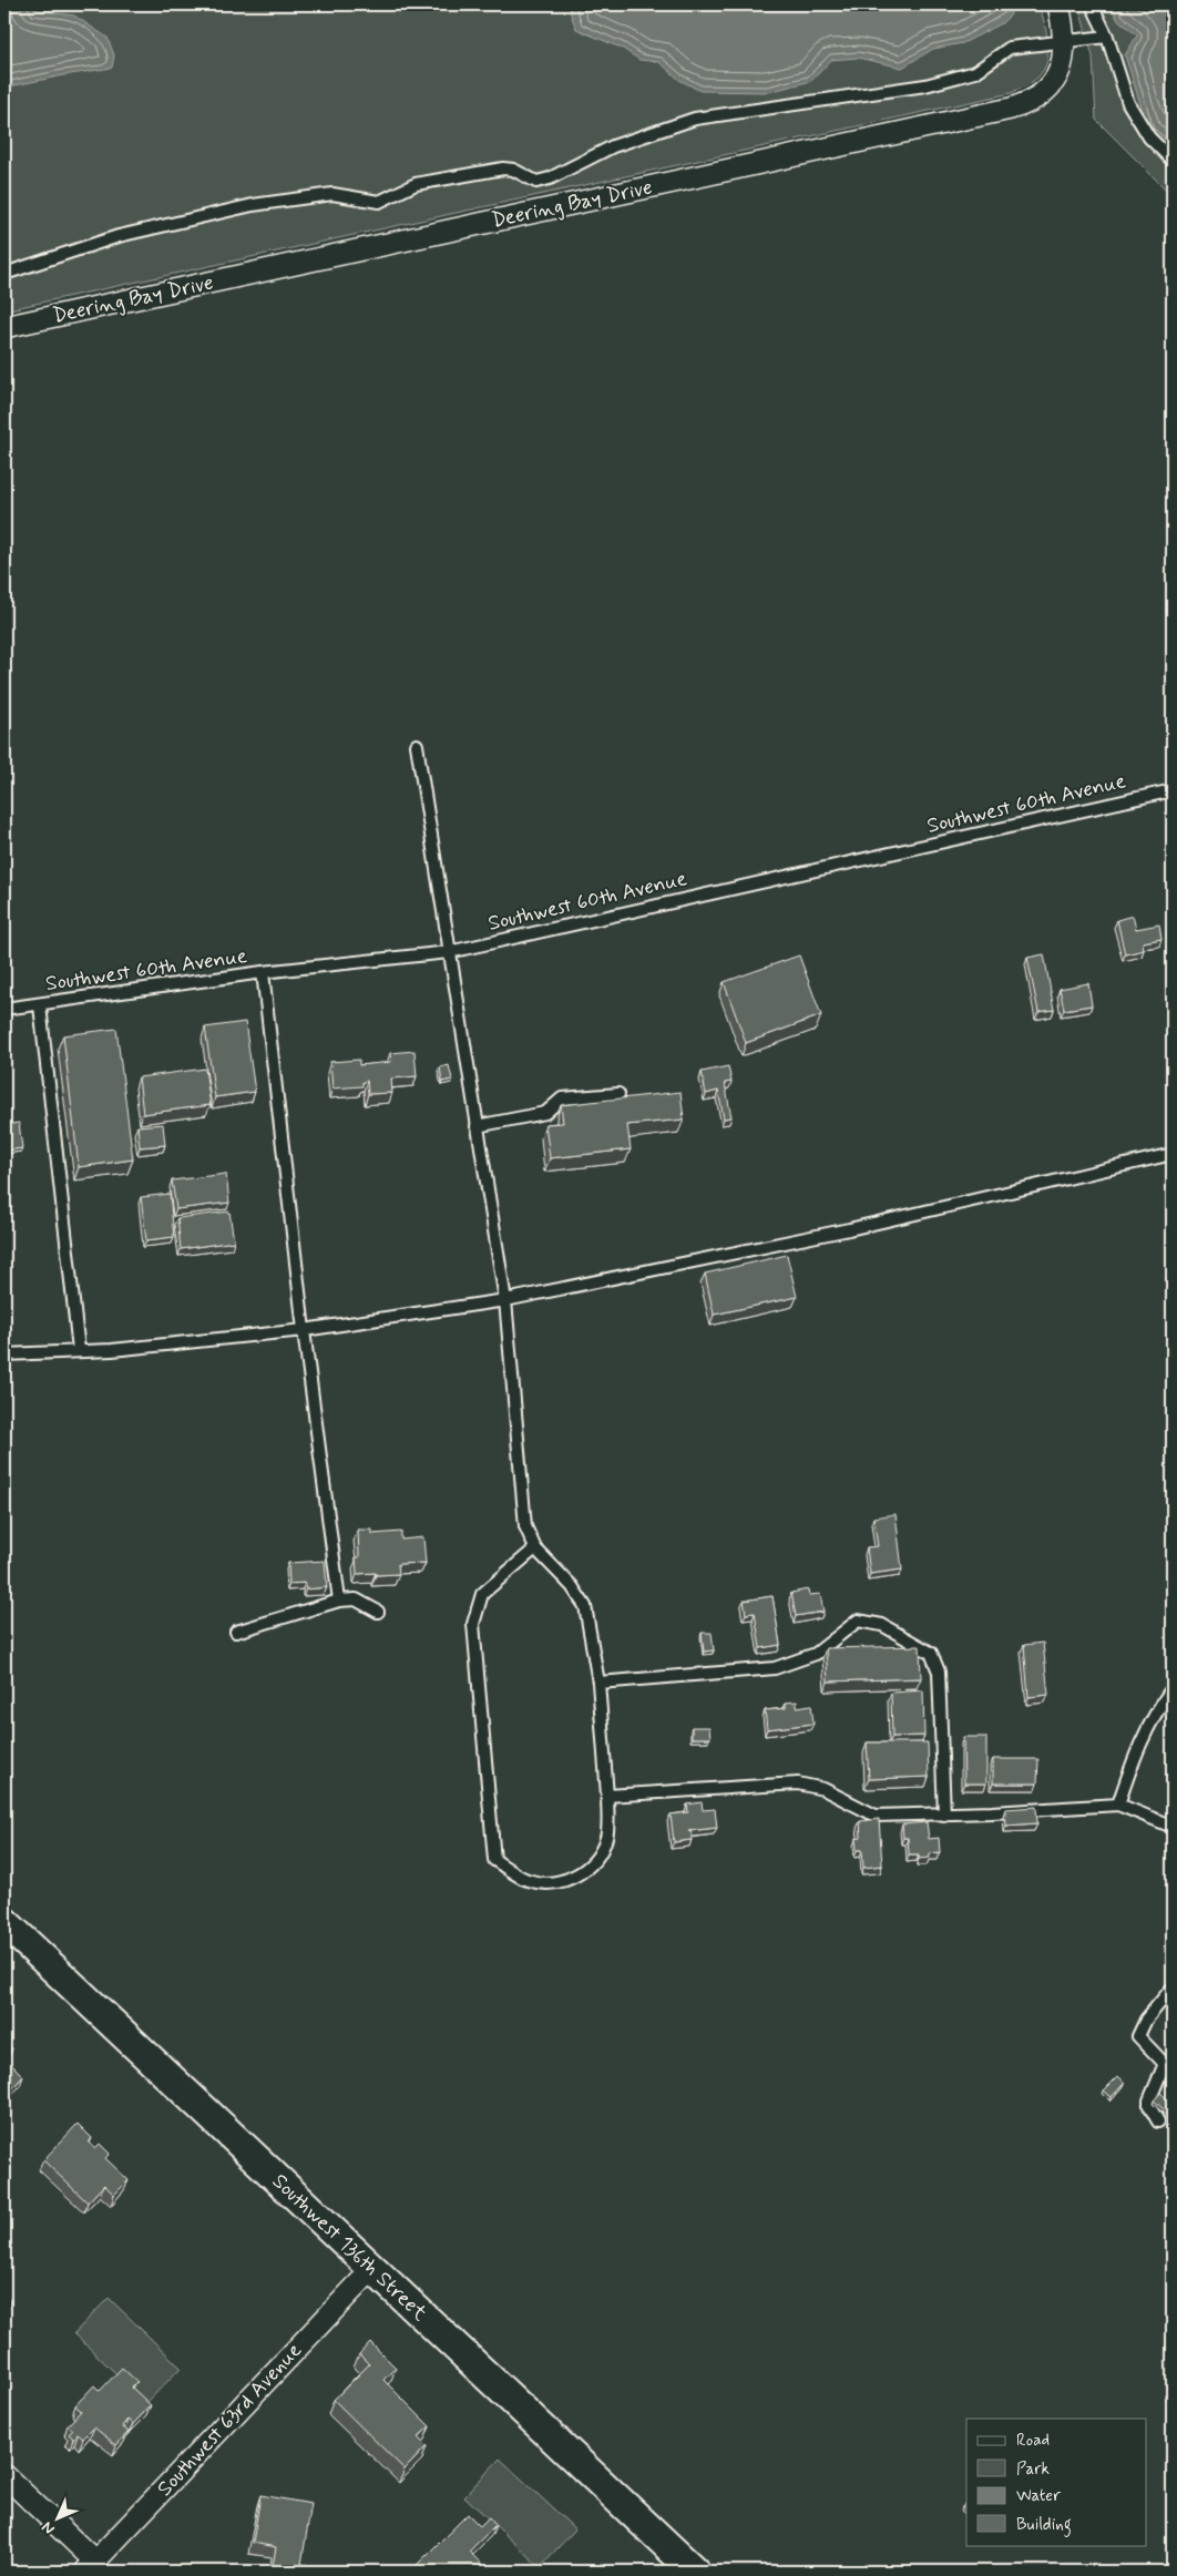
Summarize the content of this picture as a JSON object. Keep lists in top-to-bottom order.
{
  "streets": {
    "main road": ["Southwest 136th Street"],
    "street": ["Deering Bay Drive", "Southwest 63rd Avenue"],
    "lane": ["Southwest 60th Avenue"]
  },
  "crossings": [
    ["Southwest 136th Street", "Southwest 63rd Avenue"]
  ],
  "legend": [
    "Road",
    "Park",
    "Water",
    "Building"
  ],
  "north": "bottom left"
}
